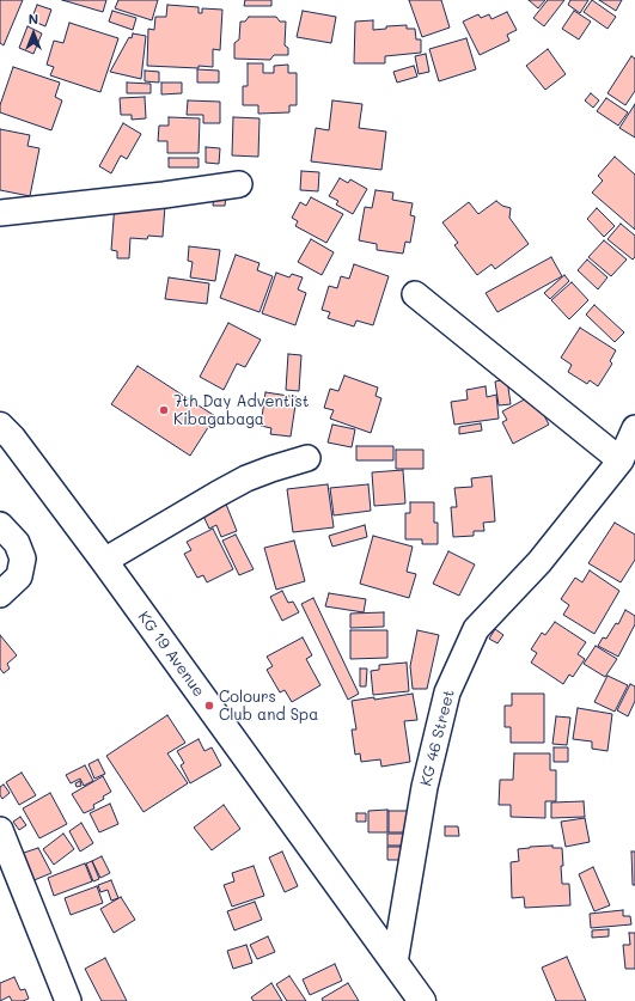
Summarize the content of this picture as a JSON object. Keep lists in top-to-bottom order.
{
  "streets": {
    "main road": ["KG 19 Avenue"],
    "street": ["KG 46 Street"]
  },
  "crossings": [
    ["KG 19 Avenue", "KG 46 Street"]
  ],
  "places": ["7th Day Adventist Kibagabaga", "Colours Club and Spa"],
  "north": "top"
}
